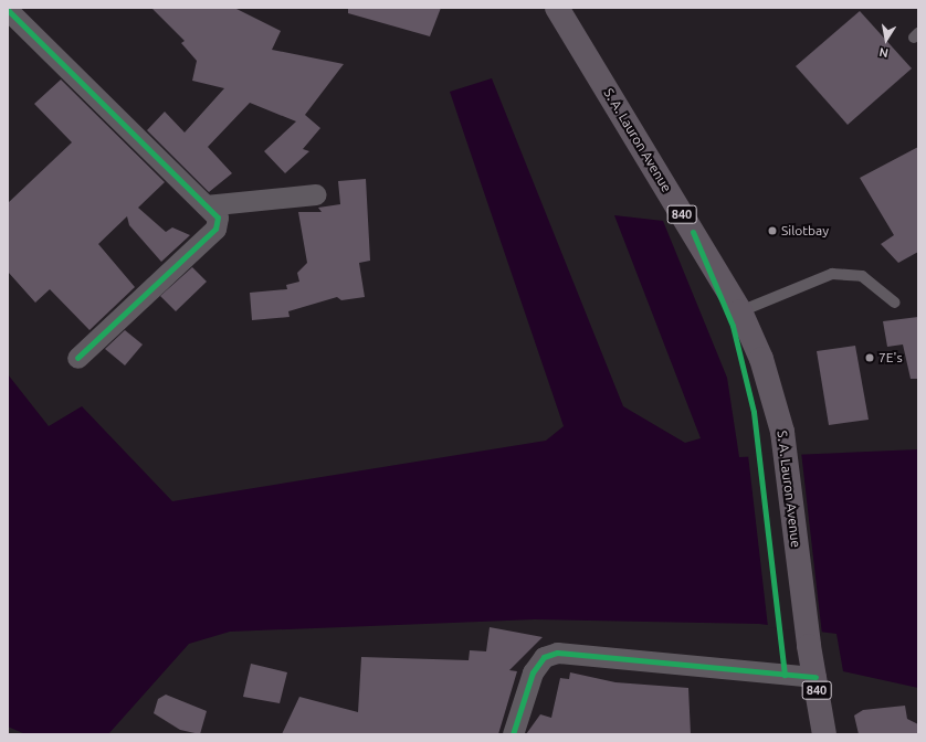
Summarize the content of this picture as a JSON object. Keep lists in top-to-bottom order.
{
  "streets": {
    "highway": ["S. A. Lauron Avenue", "840"]
  },
  "places": ["Silotbay", "7E's"],
  "north": "bottom"
}
